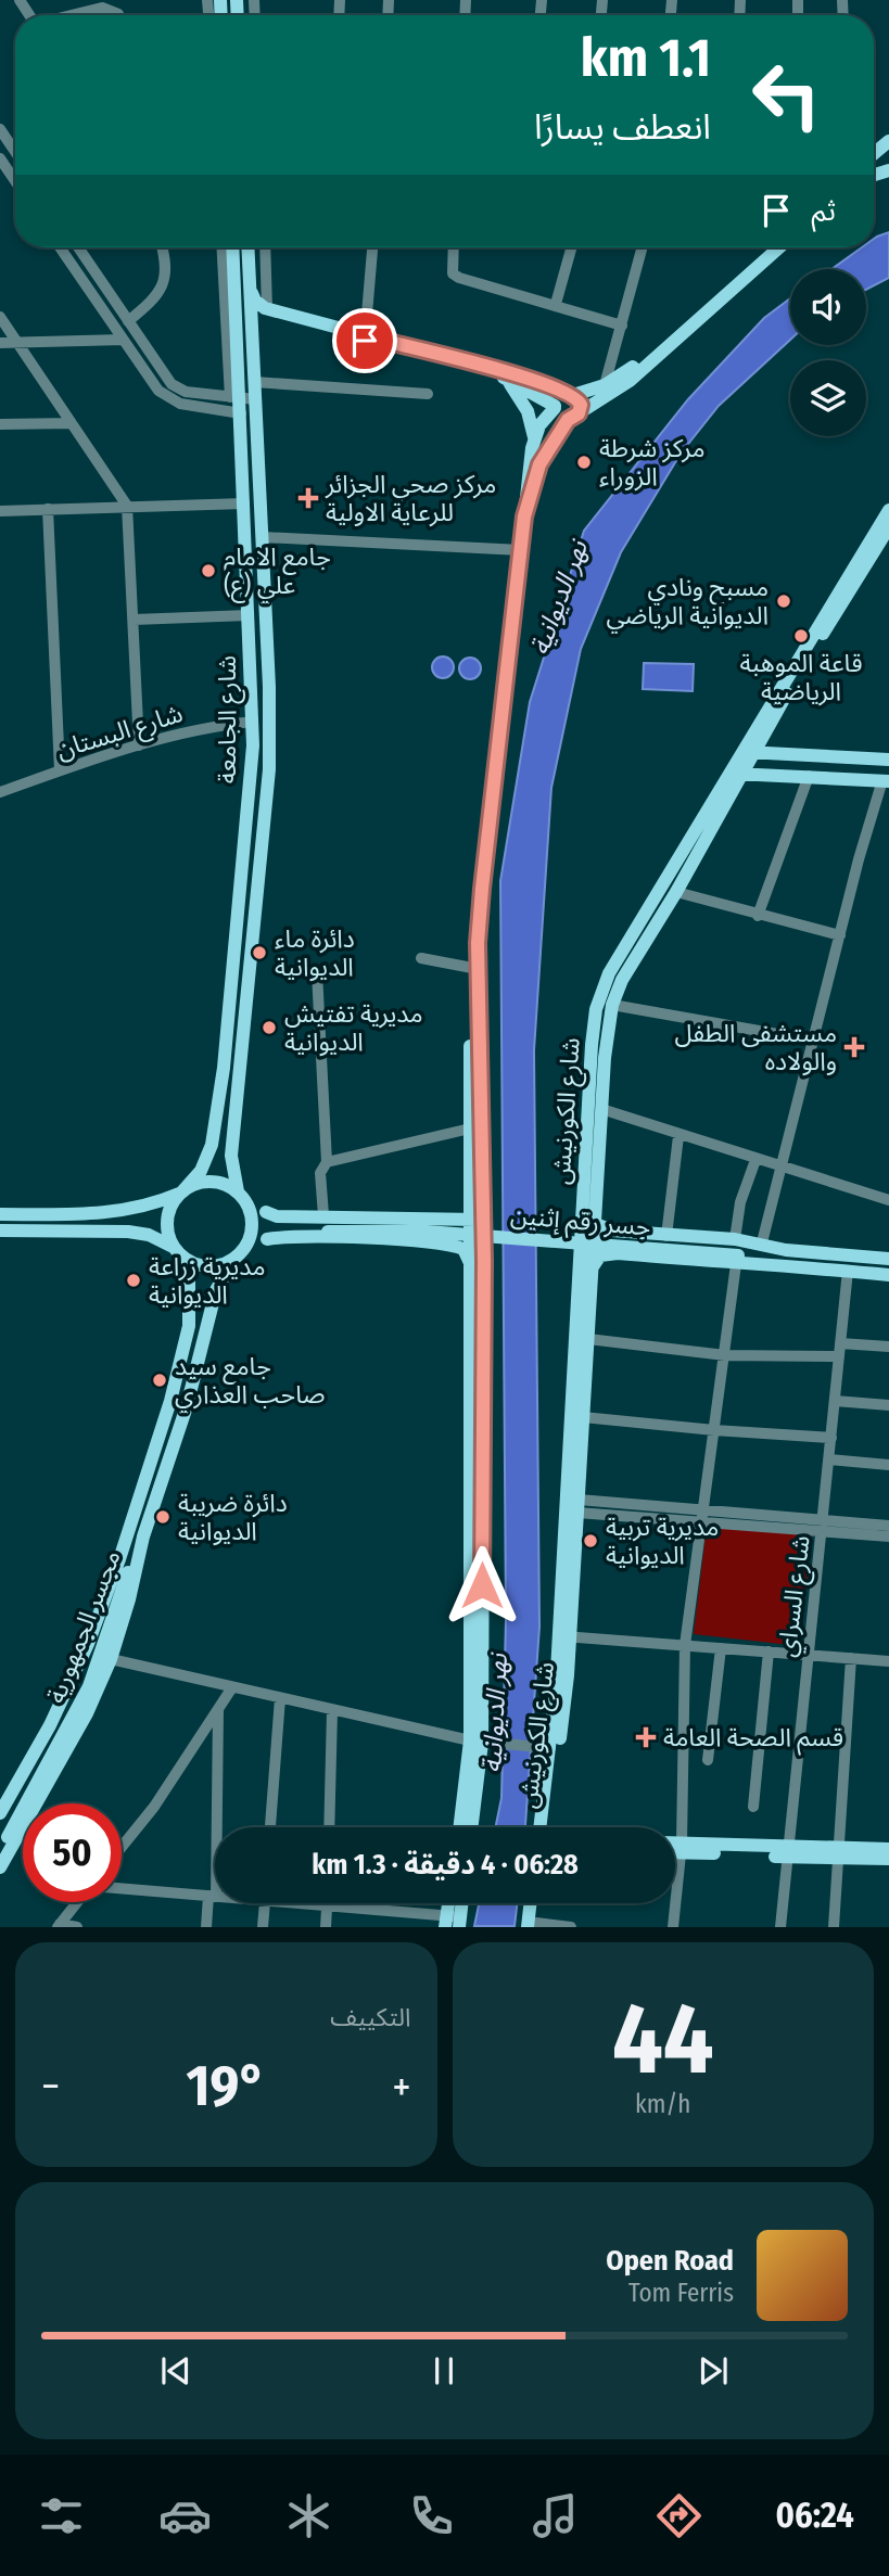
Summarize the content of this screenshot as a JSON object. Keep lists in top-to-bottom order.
{
  "streets": {
    "main road": [
      "شارع الجامعة",
      "شارع الكورنيش",
      "جسر رقم إثنين",
      "مجسر الجمهورية"
    ],
    "street": ["شارع البستان", "شارع السراي"]
  },
  "crossings": [
    ["شارع الجامعة", "شارع البستان"]
  ],
  "water": ["نهر الديوانية"],
  "places": {
    "other": [
      "مركز شرطة الزوراء",
      "جامع الامام علي (ع)",
      "مسبح ونادي الديوانية الرياضي",
      "قاعة الموهبة الرياضية",
      "دائرة ماء الديوانية",
      "مديرية تفتيش الديوانية",
      "مديرية زراعة الديوانية",
      "جامع سيد صاحب العذاري",
      "دائرة ضريبة الديوانية",
      "مديرية تربية الديوانية"
    ],
    "health": ["مركز صحي الجزائر للرعاية الاولية", "مستشفى الطفل والولاده", "قسم الصحة العامة"]
  },
  "page": {
    "turn": ["1.1 km", "انعطف يسارًا"],
    "then": "ثم",
    "limit": "50",
    "trip": "06:28 · 4 دقيقة · 1.3 km",
    "tile": [
      ["44", "km/h"],
      "التكييف"
    ],
    "heat": ["−", "19°", "+"],
    "song": ["Open Road", "Tom Ferris"],
    "tabs": "06:24"
  }
}
